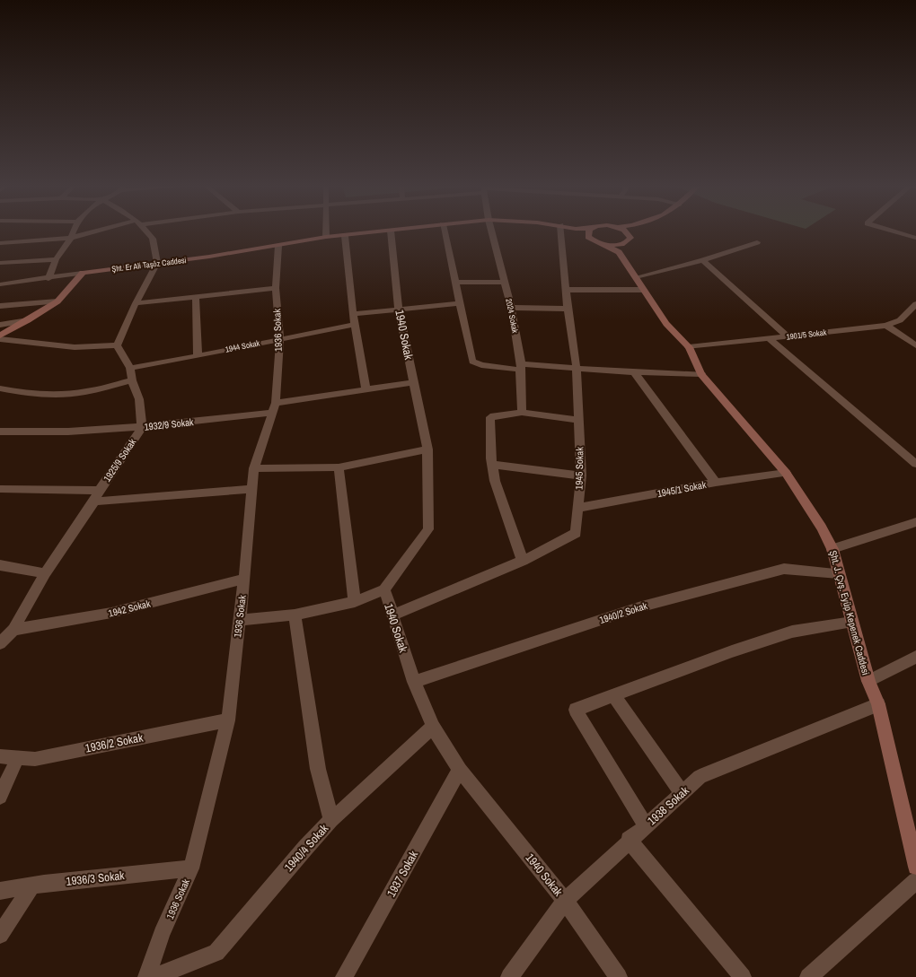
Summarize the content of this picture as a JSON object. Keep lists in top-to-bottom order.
{
  "streets": {
    "street": [
      "Şht. Er Ali Taşöz Caddesi",
      "2024 Sokak",
      "1936 Sokak",
      "1940 Sokak",
      "1901/5 Sokak",
      "1944 Sokak",
      "1932/9 Sokak",
      "1925/9 Sokak",
      "1945 Sokak",
      "1945/1 Sokak",
      "1942 Sokak",
      "1940/2 Sokak",
      "Şht. J. Çvş. Eyüp Kepenek Caddesi",
      "1936/2 Sokak",
      "1938 Sokak",
      "1940/4 Sokak",
      "1937 Sokak",
      "1936/3 Sokak"
    ]
  },
  "crossings": [
    ["Şht. Er Ali Taşöz Caddesi", "1936 Sokak"],
    ["Şht. Er Ali Taşöz Caddesi", "1940 Sokak"],
    ["1936 Sokak", "1944 Sokak"],
    ["1936 Sokak", "1932/9 Sokak"],
    ["1936 Sokak", "1942 Sokak"],
    ["1936 Sokak", "1936/2 Sokak"],
    ["1936 Sokak", "1936/3 Sokak"],
    ["1940 Sokak", "1932/9 Sokak"],
    ["1940 Sokak", "1945 Sokak"],
    ["1940 Sokak", "1940/2 Sokak"],
    ["1940 Sokak", "1938 Sokak"],
    ["1940 Sokak", "1937 Sokak"],
    ["1901/5 Sokak", "Şht. J. Çvş. Eyüp Kepenek Caddesi"],
    ["1932/9 Sokak", "1925/9 Sokak"],
    ["1925/9 Sokak", "1942 Sokak"],
    ["1945 Sokak", "1945/1 Sokak"],
    ["1945/1 Sokak", "Şht. J. Çvş. Eyüp Kepenek Caddesi"],
    ["1940/2 Sokak", "Şht. J. Çvş. Eyüp Kepenek Caddesi"],
    ["Şht. J. Çvş. Eyüp Kepenek Caddesi", "1938 Sokak"]
  ]
}
